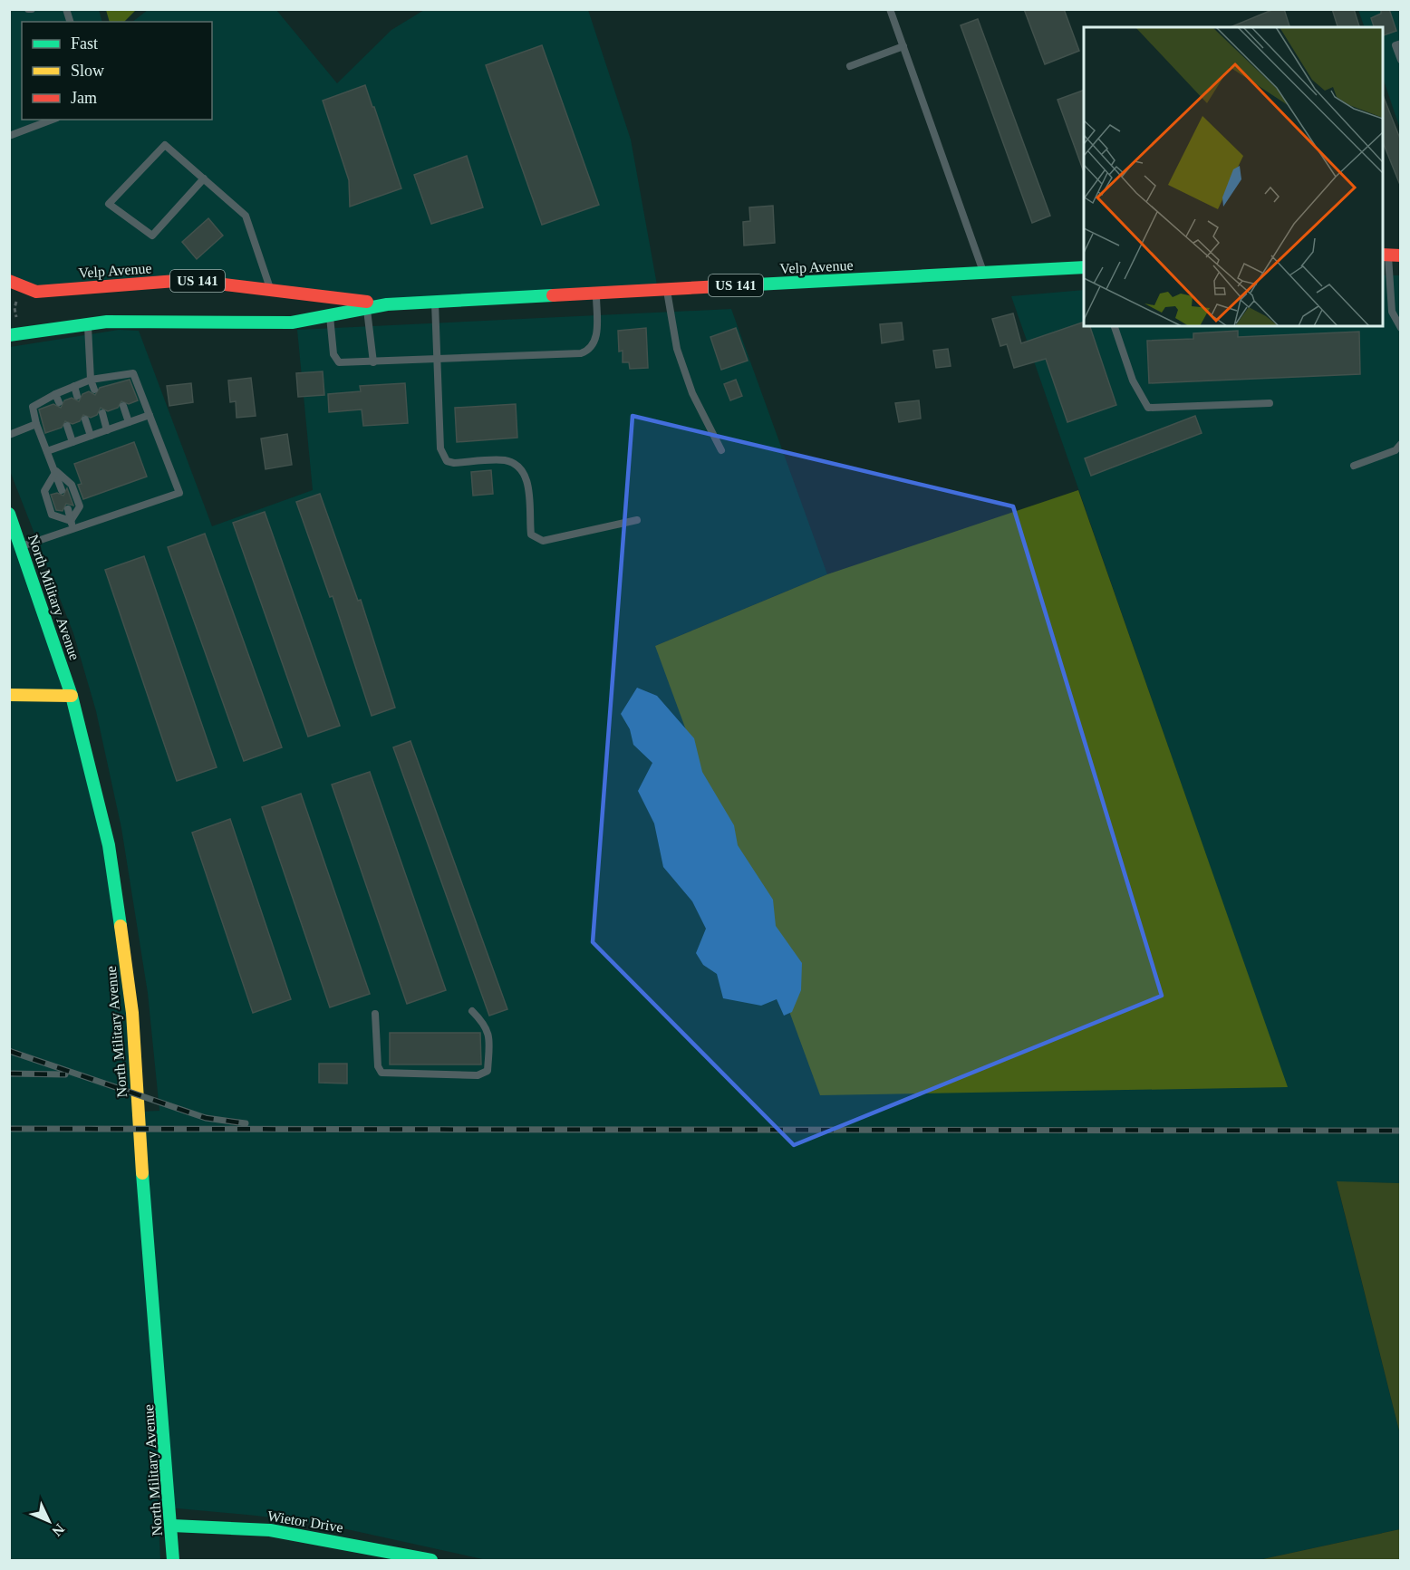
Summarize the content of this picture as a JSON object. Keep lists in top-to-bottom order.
{
  "streets": {
    "main road": [
      "Velp Avenue",
      "US 141",
      "North Military Avenue",
      "Wietor Drive"
    ]
  },
  "crossings": [
    ["North Military Avenue", "Wietor Drive"]
  ],
  "legend": ["Fast", "Slow", "Jam"],
  "north": "bottom right"
}
